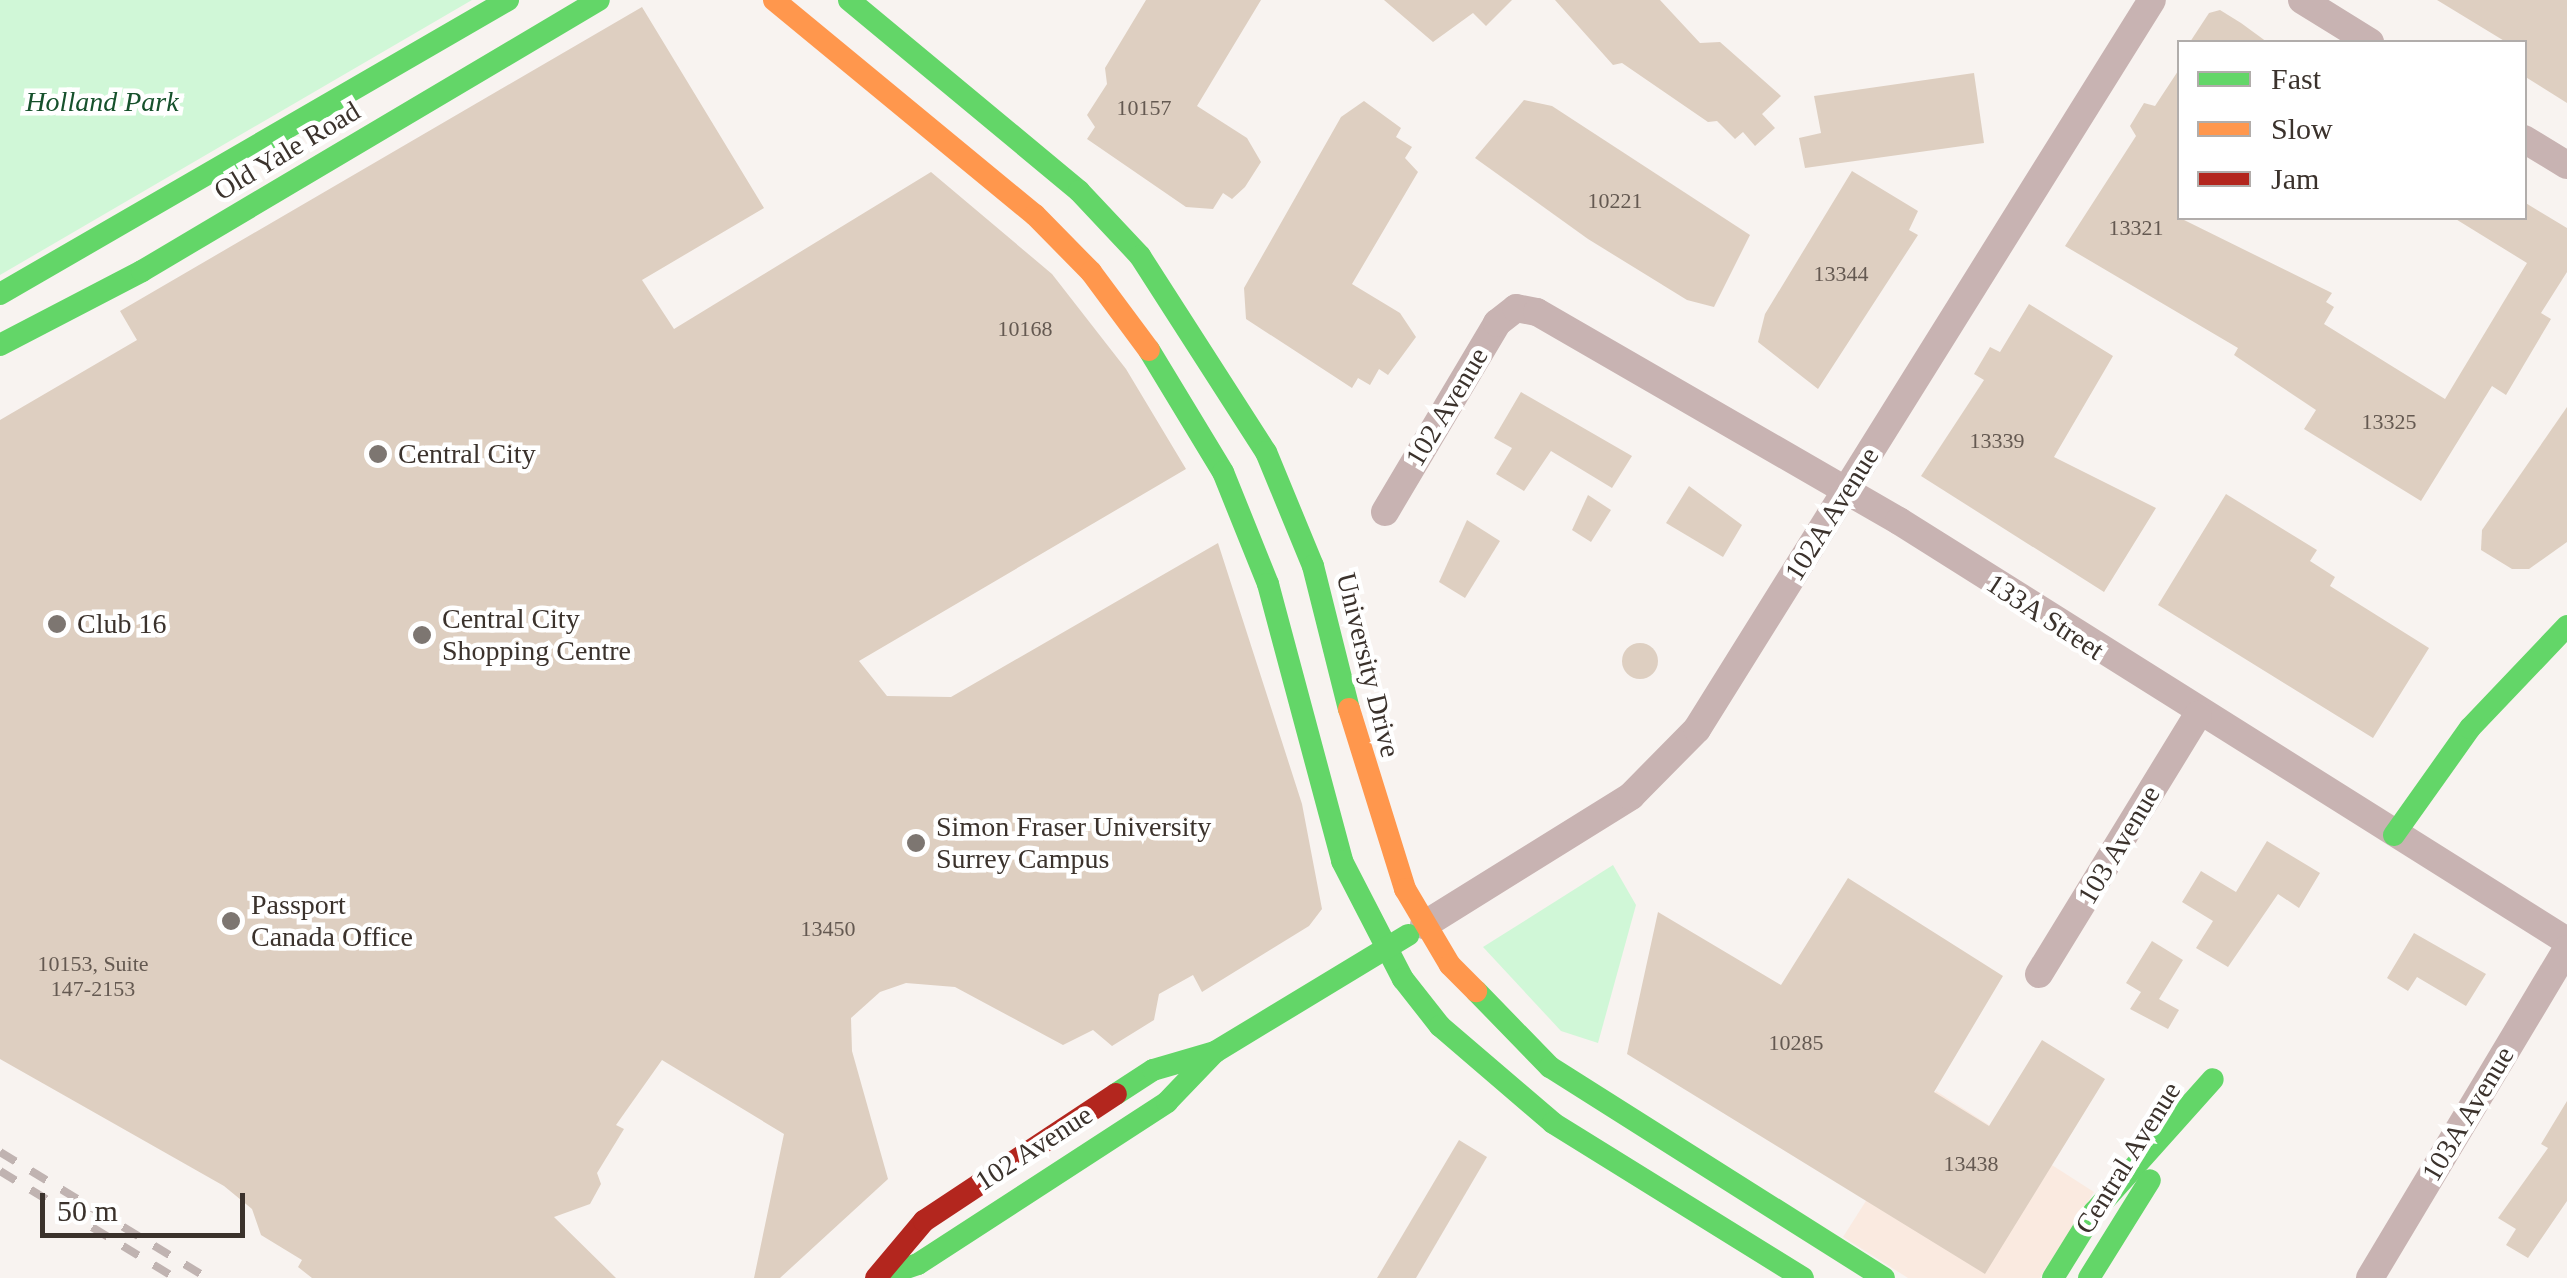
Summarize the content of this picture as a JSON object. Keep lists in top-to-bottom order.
{
  "streets": {
    "main road": [
      "Old Yale Road",
      "102 Avenue",
      "University Drive",
      "Central Avenue"
    ],
    "street": [
      "102A Avenue",
      "133A Street",
      "103 Avenue",
      "103A Avenue"
    ]
  },
  "crossings": [
    ["102 Avenue", "102A Avenue"],
    ["102 Avenue", "133A Street"],
    ["102 Avenue", "University Drive"],
    ["102A Avenue", "133A Street"],
    ["102A Avenue", "University Drive"],
    ["133A Street", "103 Avenue"]
  ],
  "parks": ["Holland Park"],
  "places": [
    "Central City",
    "Club 16",
    "Central City Shopping Centre",
    "Simon Fraser University Surrey Campus",
    "Passport Canada Office"
  ],
  "house_numbers": [
    "10157",
    "10221",
    "13321",
    "13344",
    "10168",
    "13325",
    "13339",
    "13450",
    "10153, Suite 147-2153",
    "10285",
    "13438"
  ],
  "legend": ["Fast", "Slow", "Jam"],
  "scale_bar": "50 m"
}
